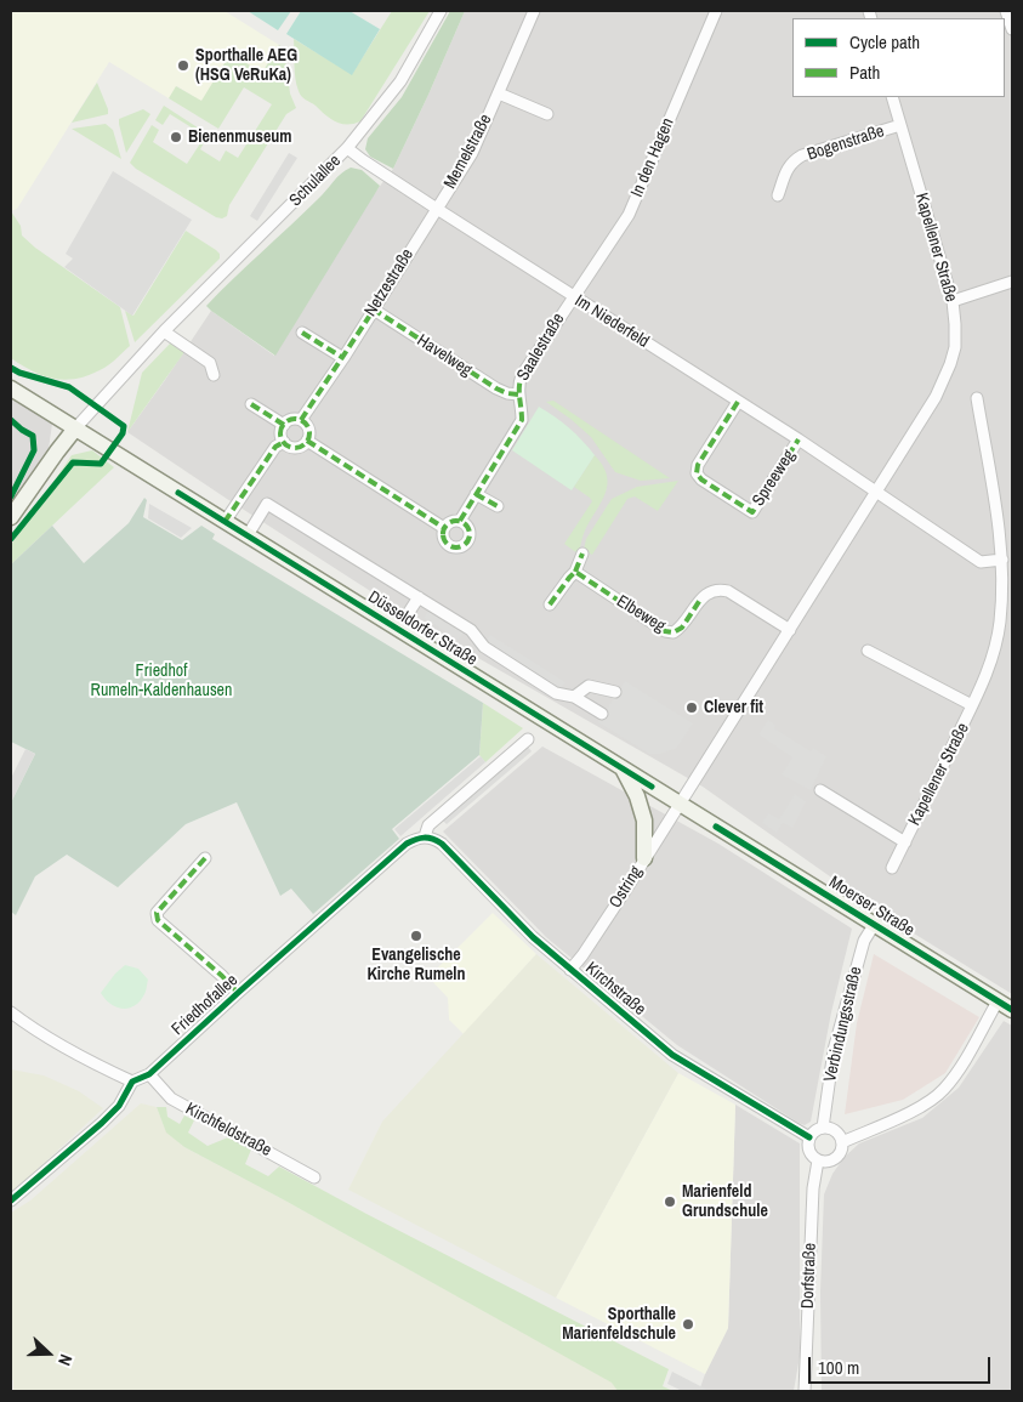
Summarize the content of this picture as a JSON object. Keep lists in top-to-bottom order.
{
  "streets": {
    "main road": ["Düsseldorfer Straße", "Moerser Straße"],
    "street": [
      "Bogenstraße",
      "Memelstraße",
      "In den Hagen",
      "Schulallee",
      "Kapellener Straße",
      "Netzestraße",
      "Im Niederfeld",
      "Saalestraße",
      "Havelweg",
      "Spreeweg",
      "Elbeweg",
      "Ostring",
      "Kirchstraße",
      "Friedhofallee",
      "Verbindungsstraße",
      "Kirchfeldstraße",
      "Dorfstraße"
    ]
  },
  "crossings": [
    ["Bogenstraße", "Kapellener Straße"],
    ["Memelstraße", "Netzestraße"],
    ["Memelstraße", "Im Niederfeld"],
    ["In den Hagen", "Im Niederfeld"],
    ["In den Hagen", "Saalestraße"],
    ["Schulallee", "Im Niederfeld"],
    ["Schulallee", "Düsseldorfer Straße"],
    ["Kapellener Straße", "Im Niederfeld"],
    ["Kapellener Straße", "Elbeweg"],
    ["Kapellener Straße", "Düsseldorfer Straße"],
    ["Kapellener Straße", "Ostring"],
    ["Kapellener Straße", "Moerser Straße"],
    ["Netzestraße", "Im Niederfeld"],
    ["Netzestraße", "Havelweg"],
    ["Im Niederfeld", "Saalestraße"],
    ["Im Niederfeld", "Spreeweg"],
    ["Saalestraße", "Havelweg"],
    ["Düsseldorfer Straße", "Ostring"],
    ["Düsseldorfer Straße", "Moerser Straße"],
    ["Ostring", "Moerser Straße"],
    ["Ostring", "Kirchstraße"],
    ["Moerser Straße", "Verbindungsstraße"],
    ["Kirchstraße", "Friedhofallee"],
    ["Kirchstraße", "Verbindungsstraße"],
    ["Kirchstraße", "Dorfstraße"],
    ["Friedhofallee", "Kirchfeldstraße"],
    ["Verbindungsstraße", "Dorfstraße"]
  ],
  "parks": ["Friedhof Rumeln-Kaldenhausen"],
  "places": [
    "Sporthalle AEG (HSG VeRuKa)",
    "Bienenmuseum",
    "Clever fit",
    "Evangelische Kirche Rumeln",
    "Marienfeld Grundschule",
    "Sporthalle Marienfeldschule"
  ],
  "legend": ["Cycle path", "Path"],
  "scale_bar": "100 m",
  "north": "right"
}
